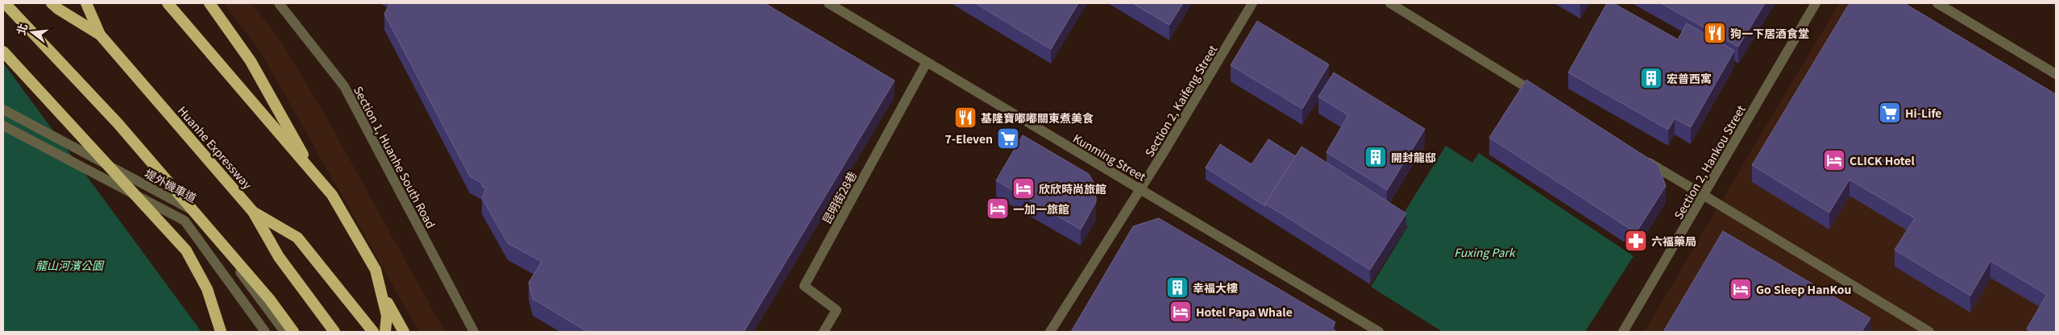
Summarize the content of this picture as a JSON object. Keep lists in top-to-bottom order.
{
  "streets": {
    "highway": ["Huanhe Expressway"],
    "street": [
      "Section 2, Kaifeng Street",
      "Section 1, Huanhe South Road",
      "Kunming Street",
      "Section 2, Hankou Street",
      "堤外機車道",
      "昆明街28巷"
    ]
  },
  "crossings": [
    ["Section 2, Kaifeng Street", "Kunming Street"],
    ["Kunming Street", "昆明街28巷"]
  ],
  "parks": ["Fuxing Park", "龍山河濱公園"],
  "places": {
    "restaurant": ["狗一下居酒食堂", "基隆寶嘟嘟關東煮美食"],
    "building": ["宏普西寓", "開封龍邸", "幸福大樓"],
    "supermarket": ["Hi-Life", "7-Eleven"],
    "hotel": [
      "CLICK Hotel",
      "欣欣時尚旅館",
      "一加一旅館",
      "Go Sleep HanKou",
      "Hotel Papa Whale"
    ],
    "pharmacy": ["六福藥局"]
  },
  "north": "left"
}
